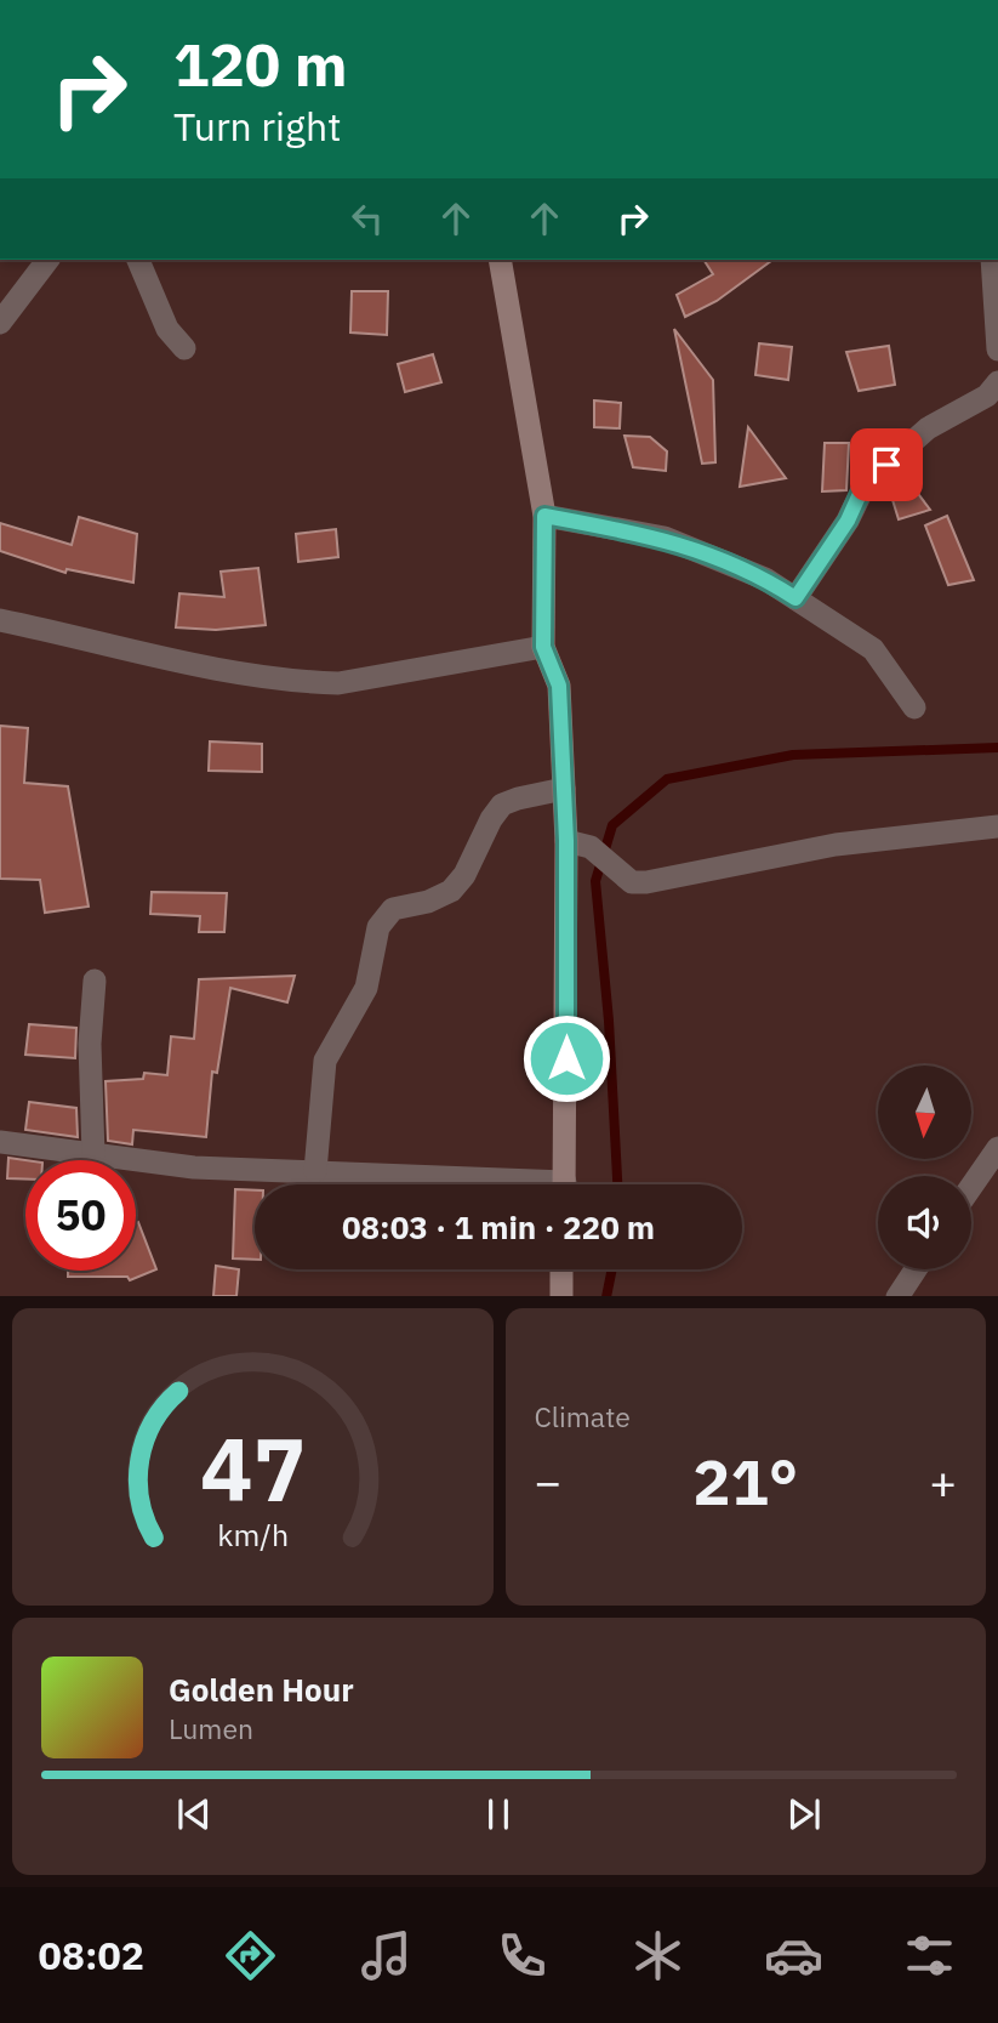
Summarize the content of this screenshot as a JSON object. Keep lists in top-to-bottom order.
{
  "north": "bottom",
  "page": {
    "turn": ["120 m", "Turn right"],
    "limit": "50",
    "trip": "08:03 · 1 min · 220 m",
    "tile": "Climate",
    "heat": ["−", "21°", "+"],
    "song": ["Golden Hour", "Lumen"],
    "tabs": "08:02",
    "gauge": ["47", "km/h"]
  }
}
